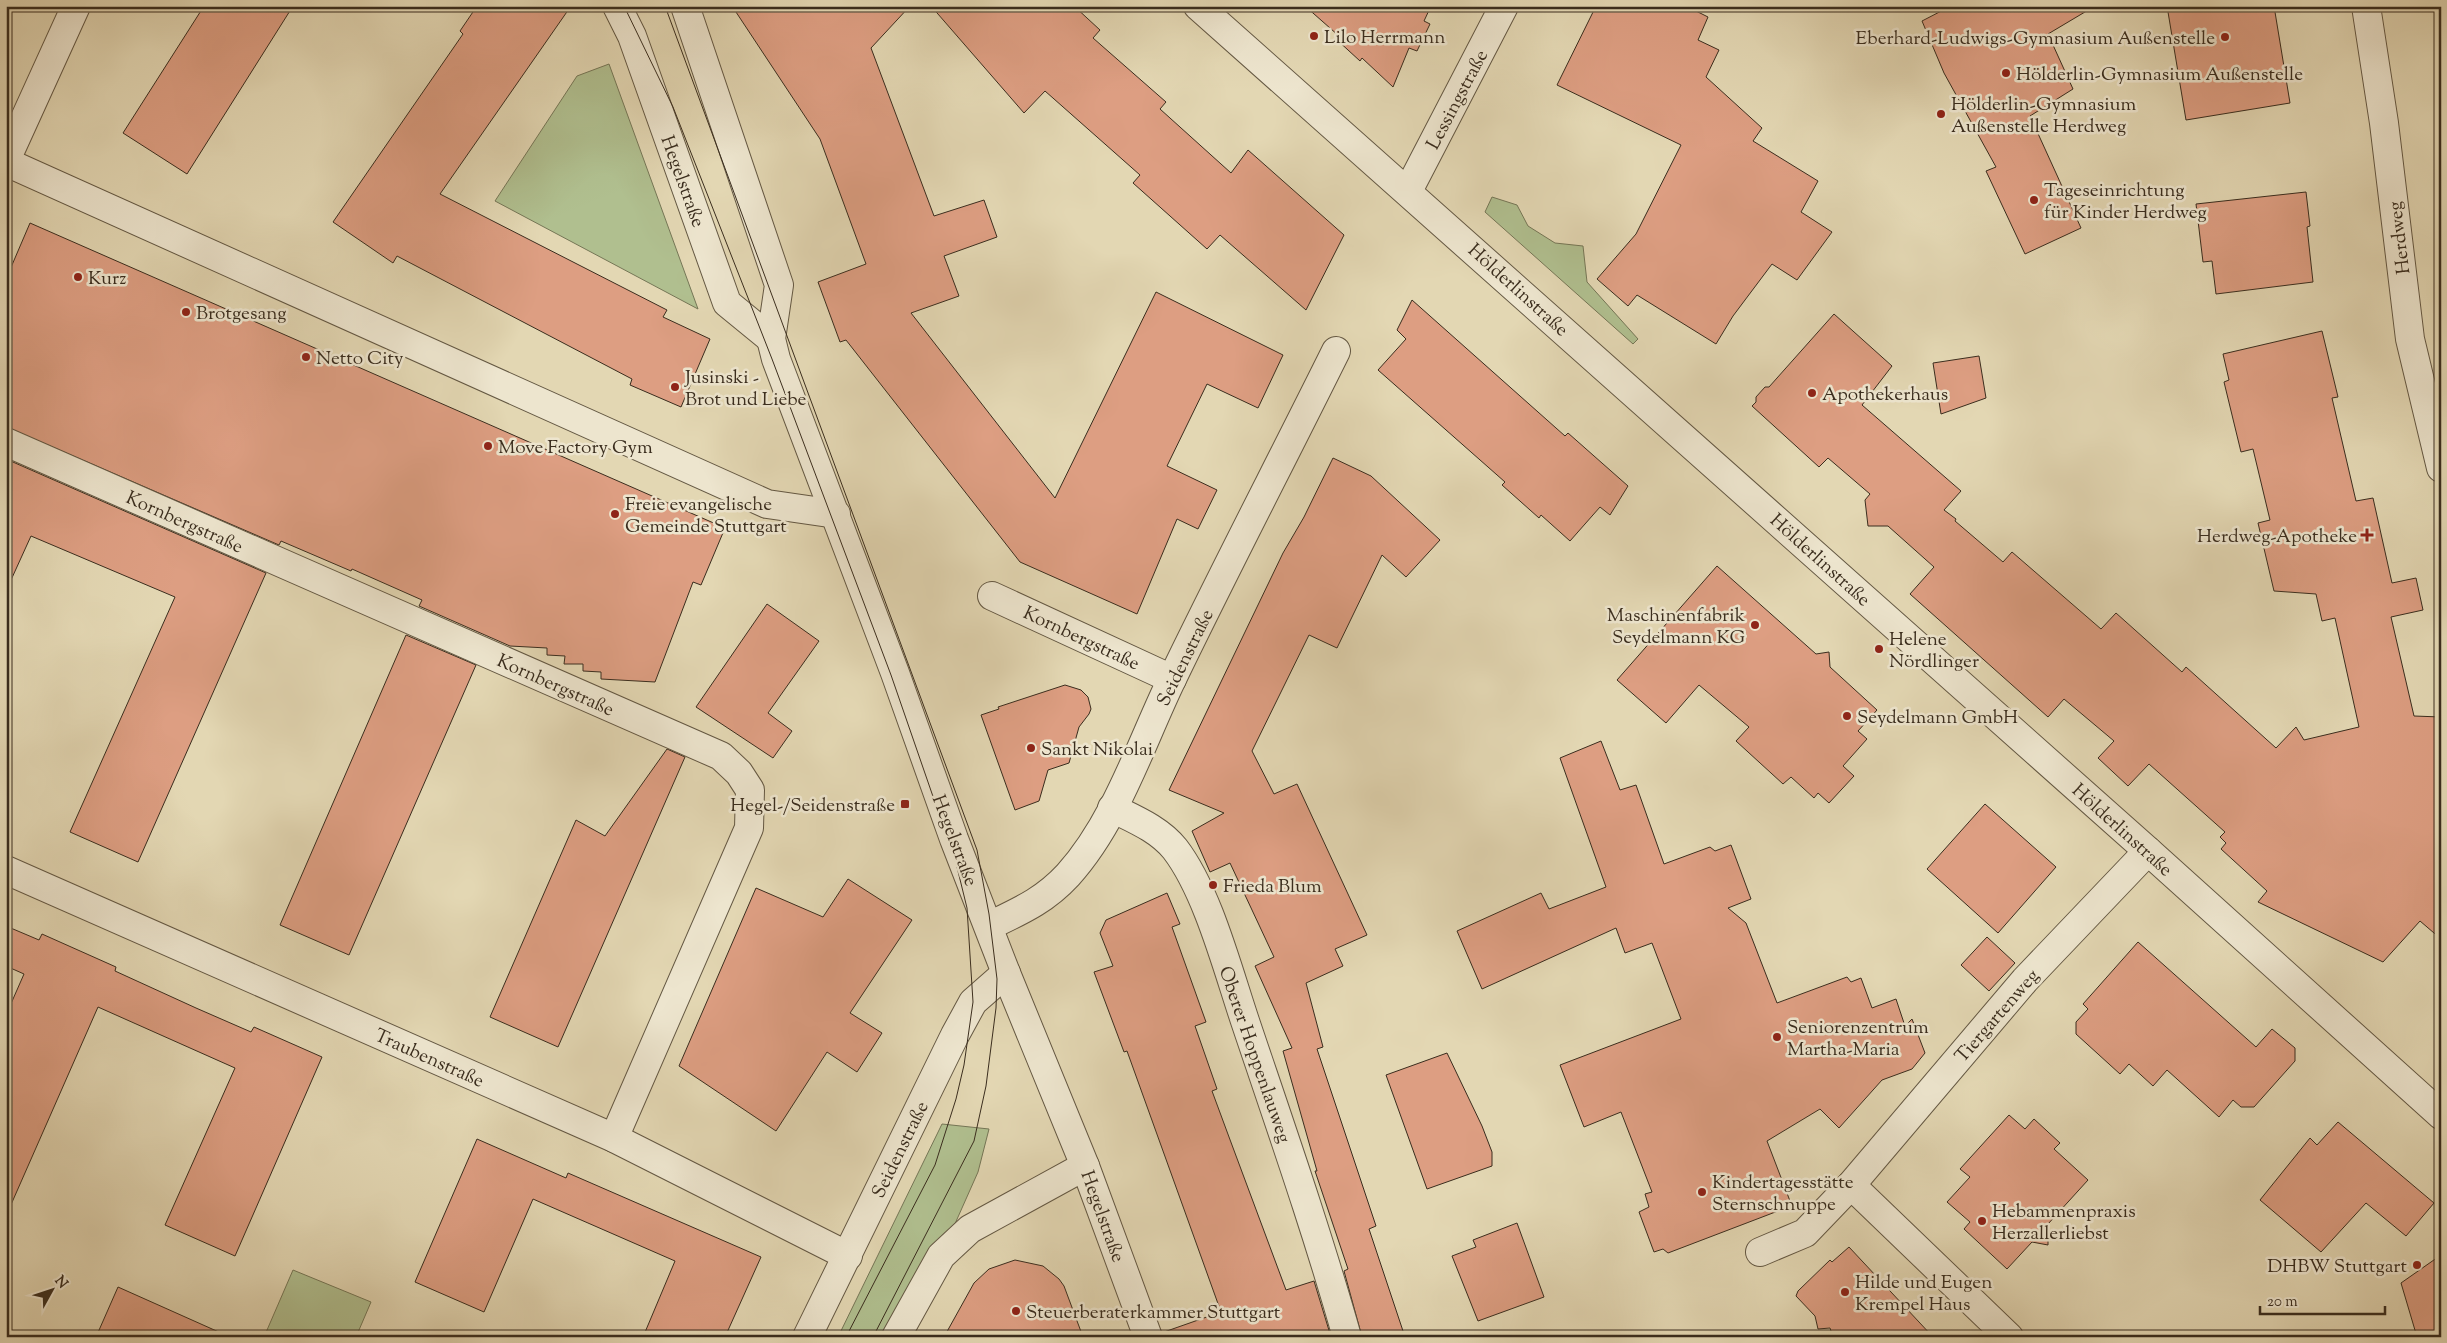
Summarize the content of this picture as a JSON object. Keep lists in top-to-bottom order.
{
  "streets": {
    "street": [
      "Lessingstraße",
      "Hegelstraße",
      "Herdweg",
      "Hölderlinstraße",
      "Kornbergstraße",
      "Seidenstraße",
      "Tiergartenweg",
      "Oberer Hoppenlauweg",
      "Traubenstraße"
    ]
  },
  "crossings": [
    ["Lessingstraße", "Hölderlinstraße"],
    ["Hegelstraße", "Seidenstraße"],
    ["Hölderlinstraße", "Tiergartenweg"],
    ["Kornbergstraße", "Seidenstraße"],
    ["Kornbergstraße", "Traubenstraße"],
    ["Seidenstraße", "Oberer Hoppenlauweg"],
    ["Seidenstraße", "Traubenstraße"]
  ],
  "places": {
    "other": [
      "Lilo Herrmann",
      "Eberhard-Ludwigs-Gymnasium Außenstelle",
      "Hölderlin-Gymnasium Außenstelle",
      "Hölderlin-Gymnasium Außenstelle Herdweg",
      "Tageseinrichtung für Kinder Herdweg",
      "Kurz",
      "Brotgesang",
      "Netto City",
      "Jusinski - Brot und Liebe",
      "Apothekerhaus",
      "Move Factory Gym",
      "Freie evangelische Gemeinde Stuttgart",
      "Maschinenfabrik Seydelmann KG",
      "Helene Nördlinger",
      "Seydelmann GmbH",
      "Sankt Nikolai",
      "Frieda Blum",
      "Seniorenzentrum Martha-Maria",
      "Kindertagesstätte Sternschnuppe",
      "Hebammenpraxis Herzallerliebst",
      "DHBW Stuttgart",
      "Hilde und Eugen Krempel Haus",
      "Steuerberaterkammer Stuttgart"
    ],
    "health": ["Herdweg-Apotheke"],
    "transit": ["Hegel-/Seidenstraße"]
  },
  "scale_bar": "20 m",
  "north": "top right"
}
